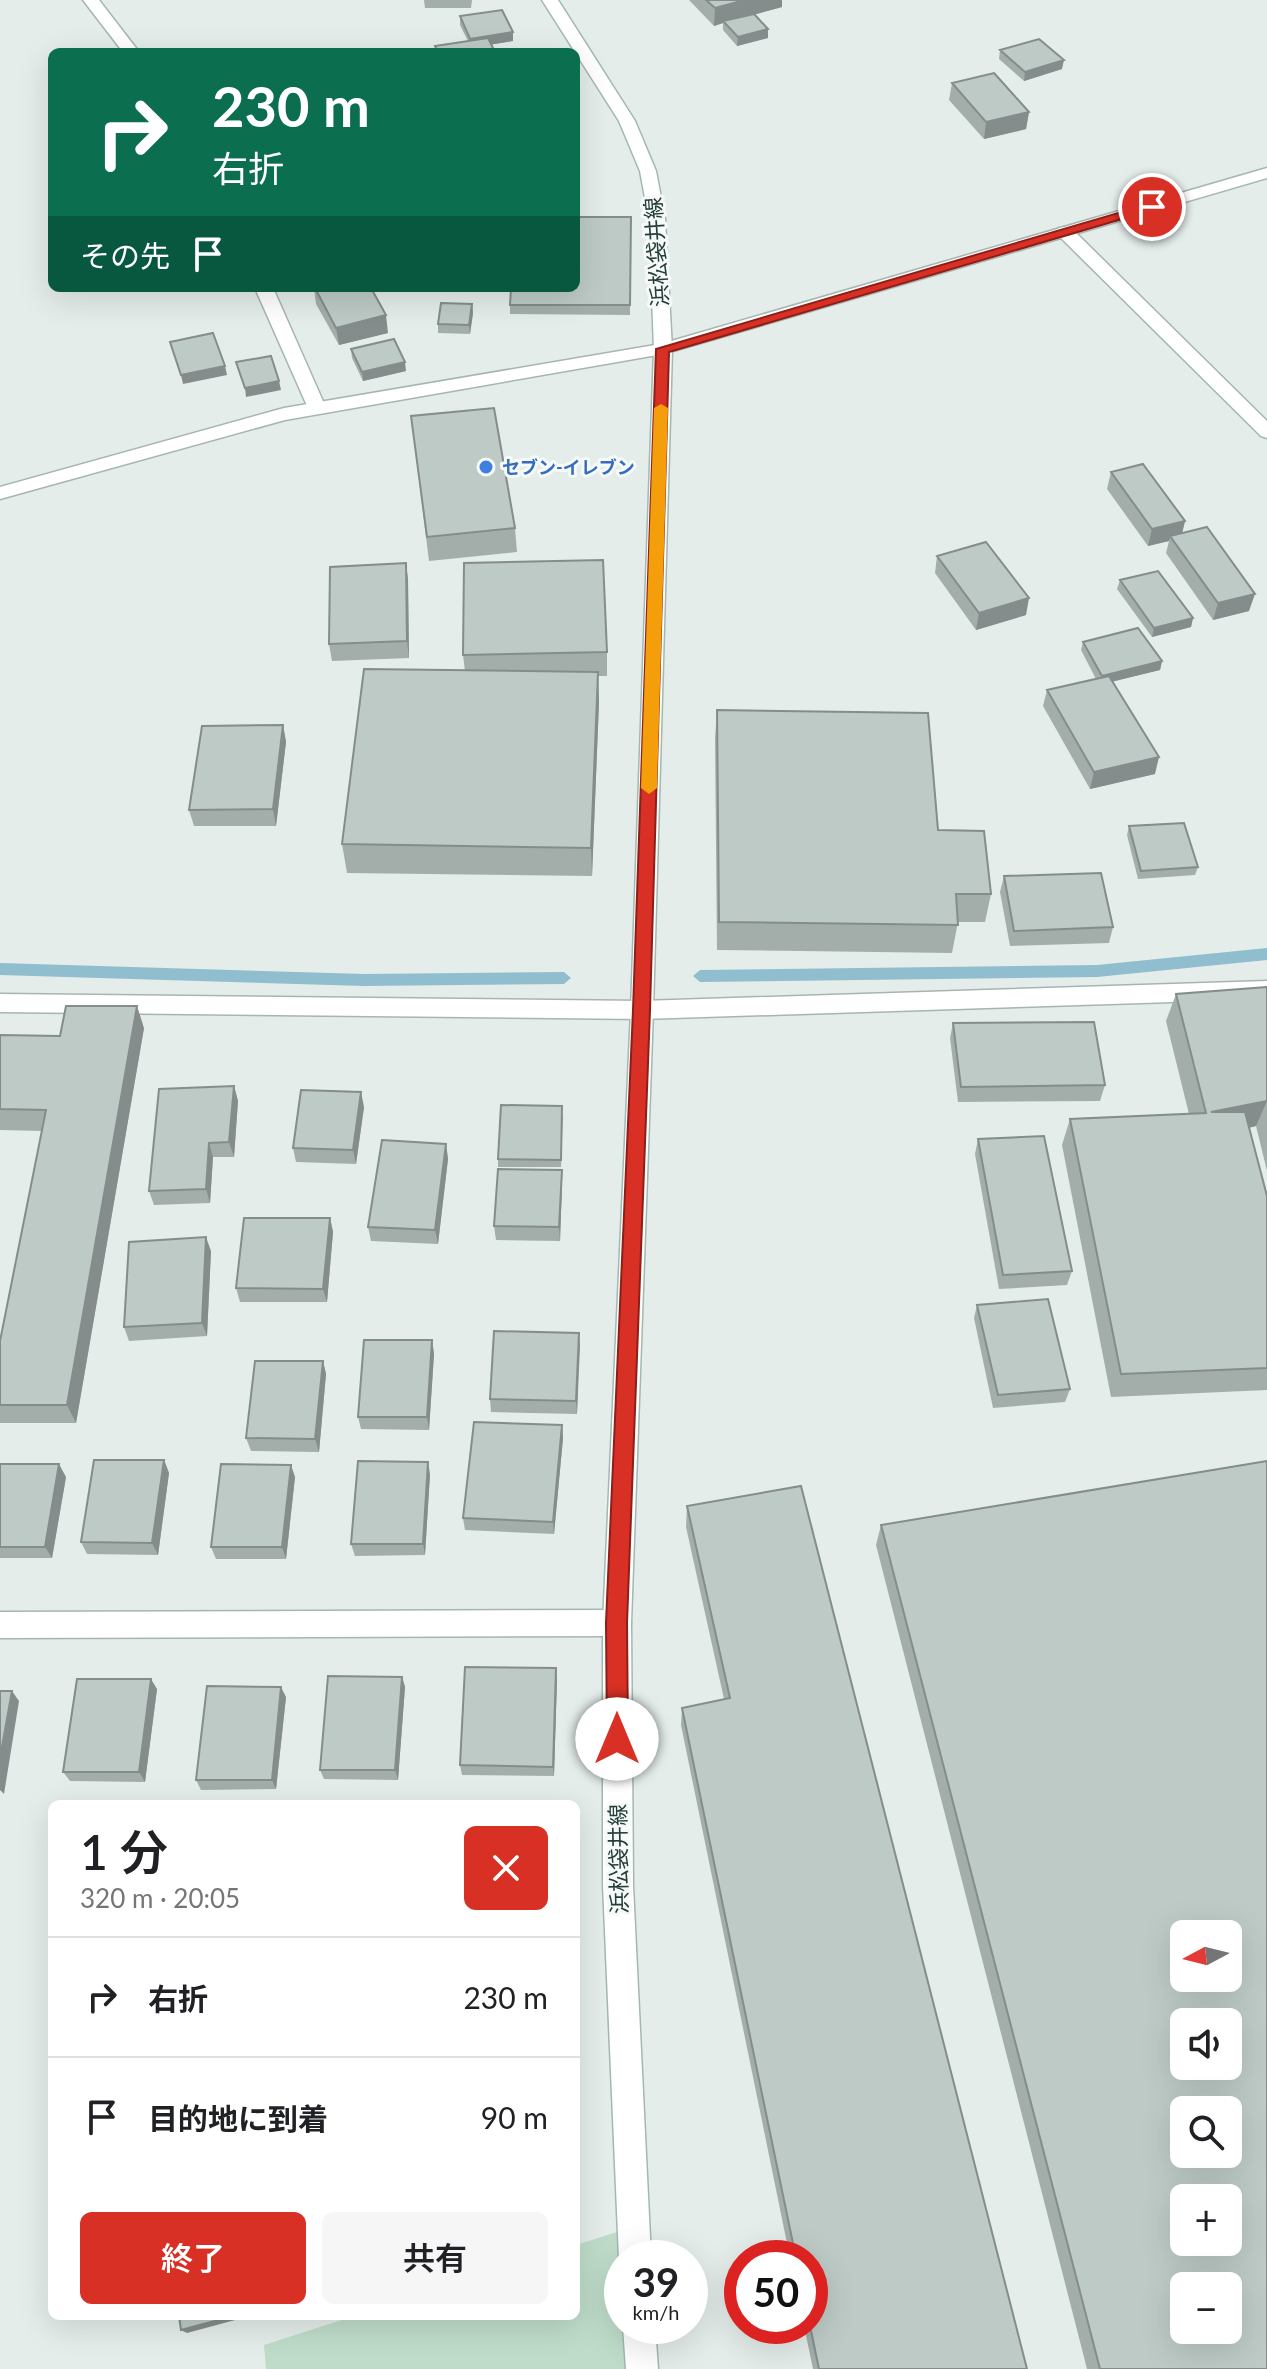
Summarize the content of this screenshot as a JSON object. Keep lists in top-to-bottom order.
{
  "streets": {
    "street": ["浜松袋井線"]
  },
  "places": ["セブン-イレブン"],
  "north": "left",
  "page": {
    "turn": ["230 m", "右折"],
    "then": "その先",
    "heading": ["1 分", "320 m · 20:05"],
    "map_buttons": ["+", "−"],
    "list": [
      {
        "name": "右折",
        "value": "230 m"
      },
      {
        "name": "目的地に到着",
        "value": "90 m"
      }
    ],
    "buttons": ["終了", "共有"],
    "speed": "39 km/h",
    "limit": "50"
  }
}
